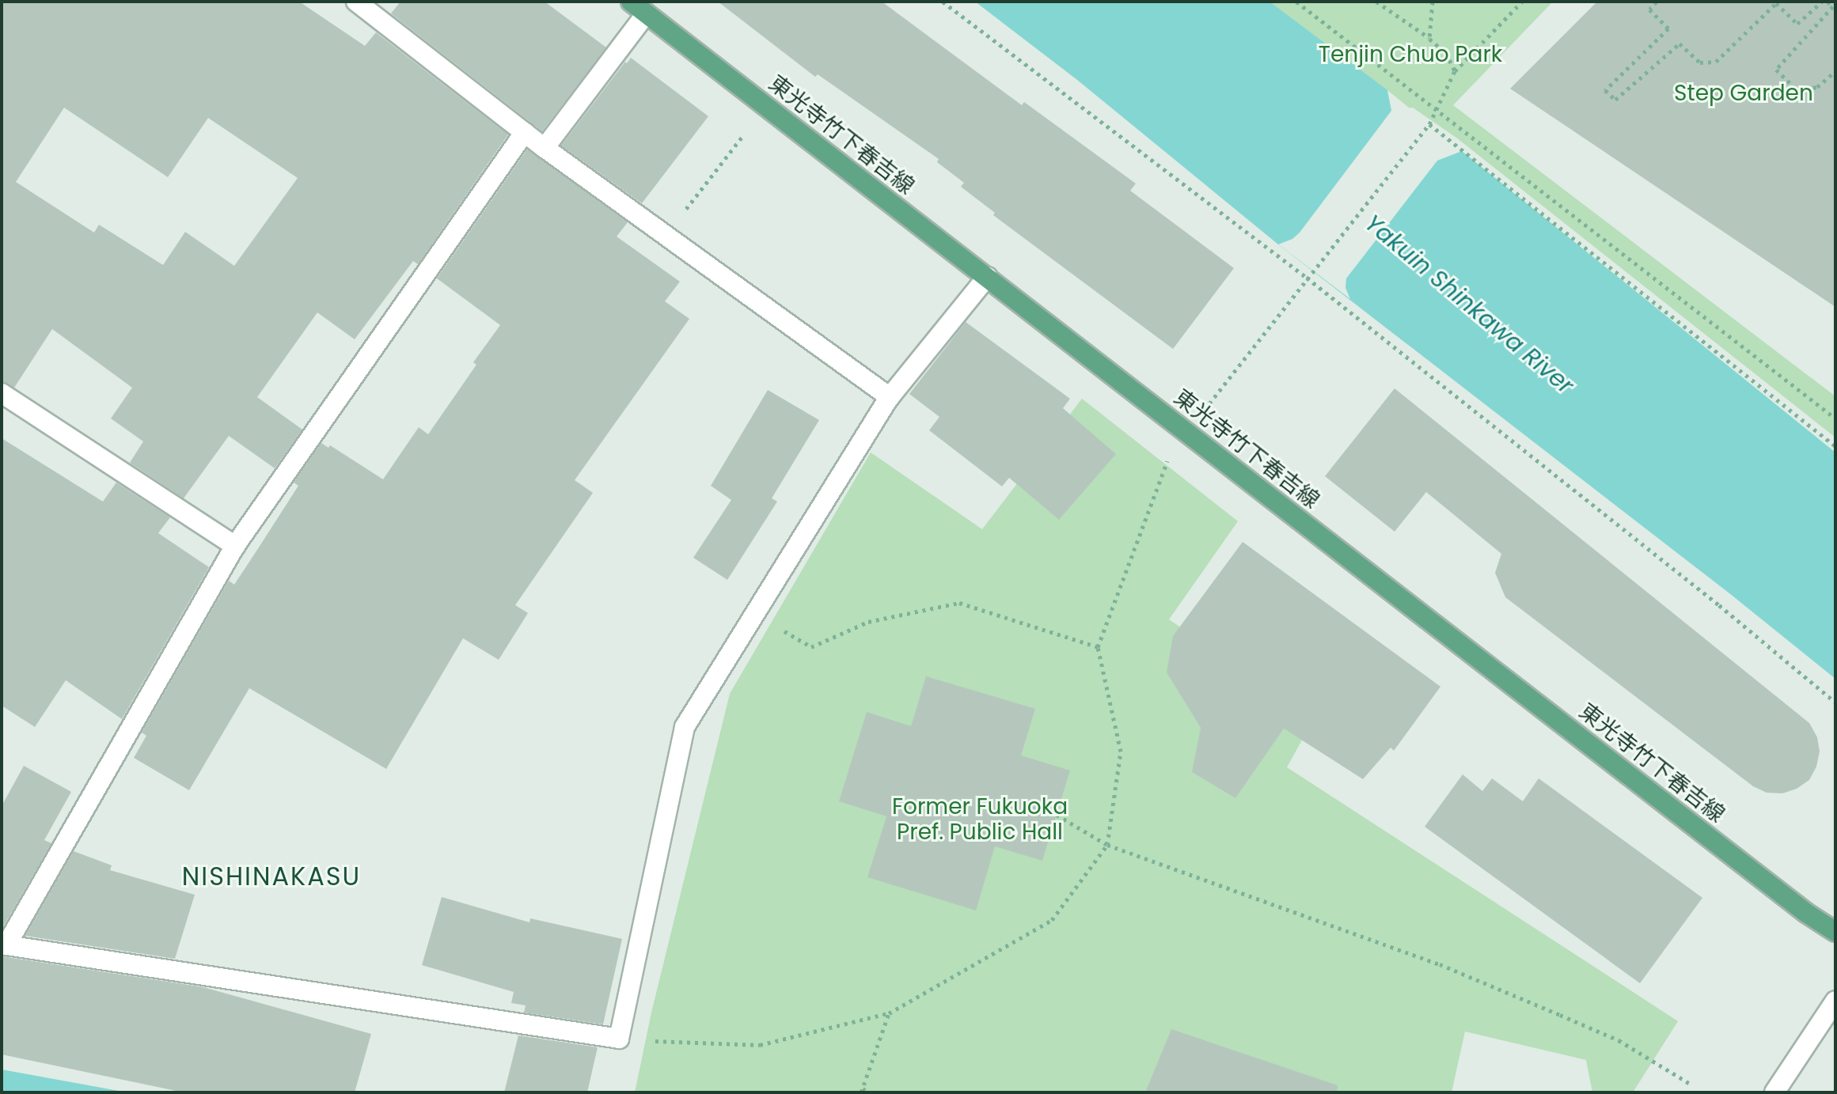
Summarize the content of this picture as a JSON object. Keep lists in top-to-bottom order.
{
  "streets": {
    "main road": ["東光寺竹下春吉線"]
  },
  "districts": ["NISHINAKASU"],
  "water": ["Yakuin Shinkawa River"],
  "parks": ["Tenjin Chuo Park", "Step Garden", "Former Fukuoka Pref. Public Hall"]
}
